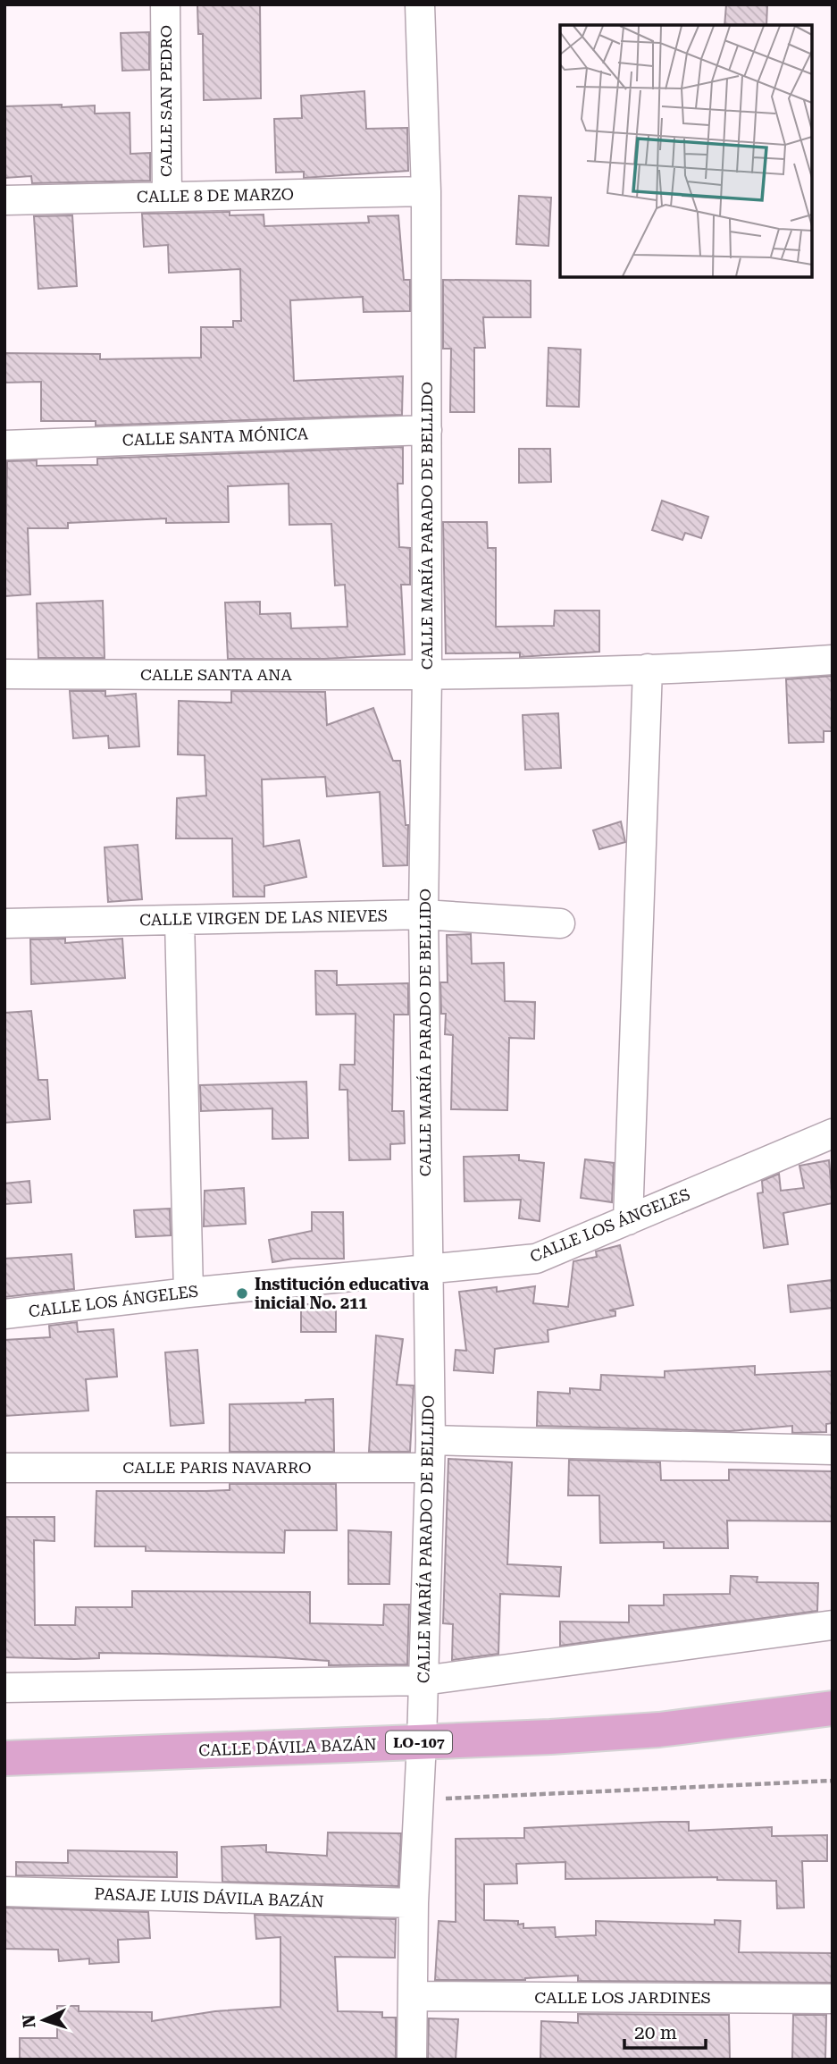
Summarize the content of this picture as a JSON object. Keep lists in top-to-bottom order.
{
  "streets": {
    "main road": ["LO-107", "CALLE DÁVILA BAZÁN"],
    "street": [
      "CALLE SAN PEDRO",
      "CALLE 8 DE MARZO",
      "CALLE SANTA MÓNICA",
      "CALLE MARÍA PARADO DE BELLIDO",
      "CALLE SANTA ANA",
      "CALLE VIRGEN DE LAS NIEVES",
      "CALLE LOS ÁNGELES",
      "CALLE PARIS NAVARRO",
      "PASAJE LUIS DÁVILA BAZÁN",
      "CALLE LOS JARDINES"
    ]
  },
  "crossings": [
    ["CALLE SAN PEDRO", "CALLE 8 DE MARZO"],
    ["CALLE 8 DE MARZO", "CALLE MARÍA PARADO DE BELLIDO"],
    ["CALLE SANTA MÓNICA", "CALLE MARÍA PARADO DE BELLIDO"],
    ["CALLE MARÍA PARADO DE BELLIDO", "CALLE SANTA ANA"],
    ["CALLE MARÍA PARADO DE BELLIDO", "CALLE VIRGEN DE LAS NIEVES"],
    ["CALLE MARÍA PARADO DE BELLIDO", "CALLE LOS ÁNGELES"],
    ["CALLE MARÍA PARADO DE BELLIDO", "CALLE PARIS NAVARRO"],
    ["CALLE MARÍA PARADO DE BELLIDO", "CALLE DÁVILA BAZÁN"],
    ["CALLE MARÍA PARADO DE BELLIDO", "PASAJE LUIS DÁVILA BAZÁN"],
    ["CALLE MARÍA PARADO DE BELLIDO", "CALLE LOS JARDINES"]
  ],
  "places": ["Institución educativa inicial No. 211"],
  "scale_bar": "20 m",
  "north": "left"
}
